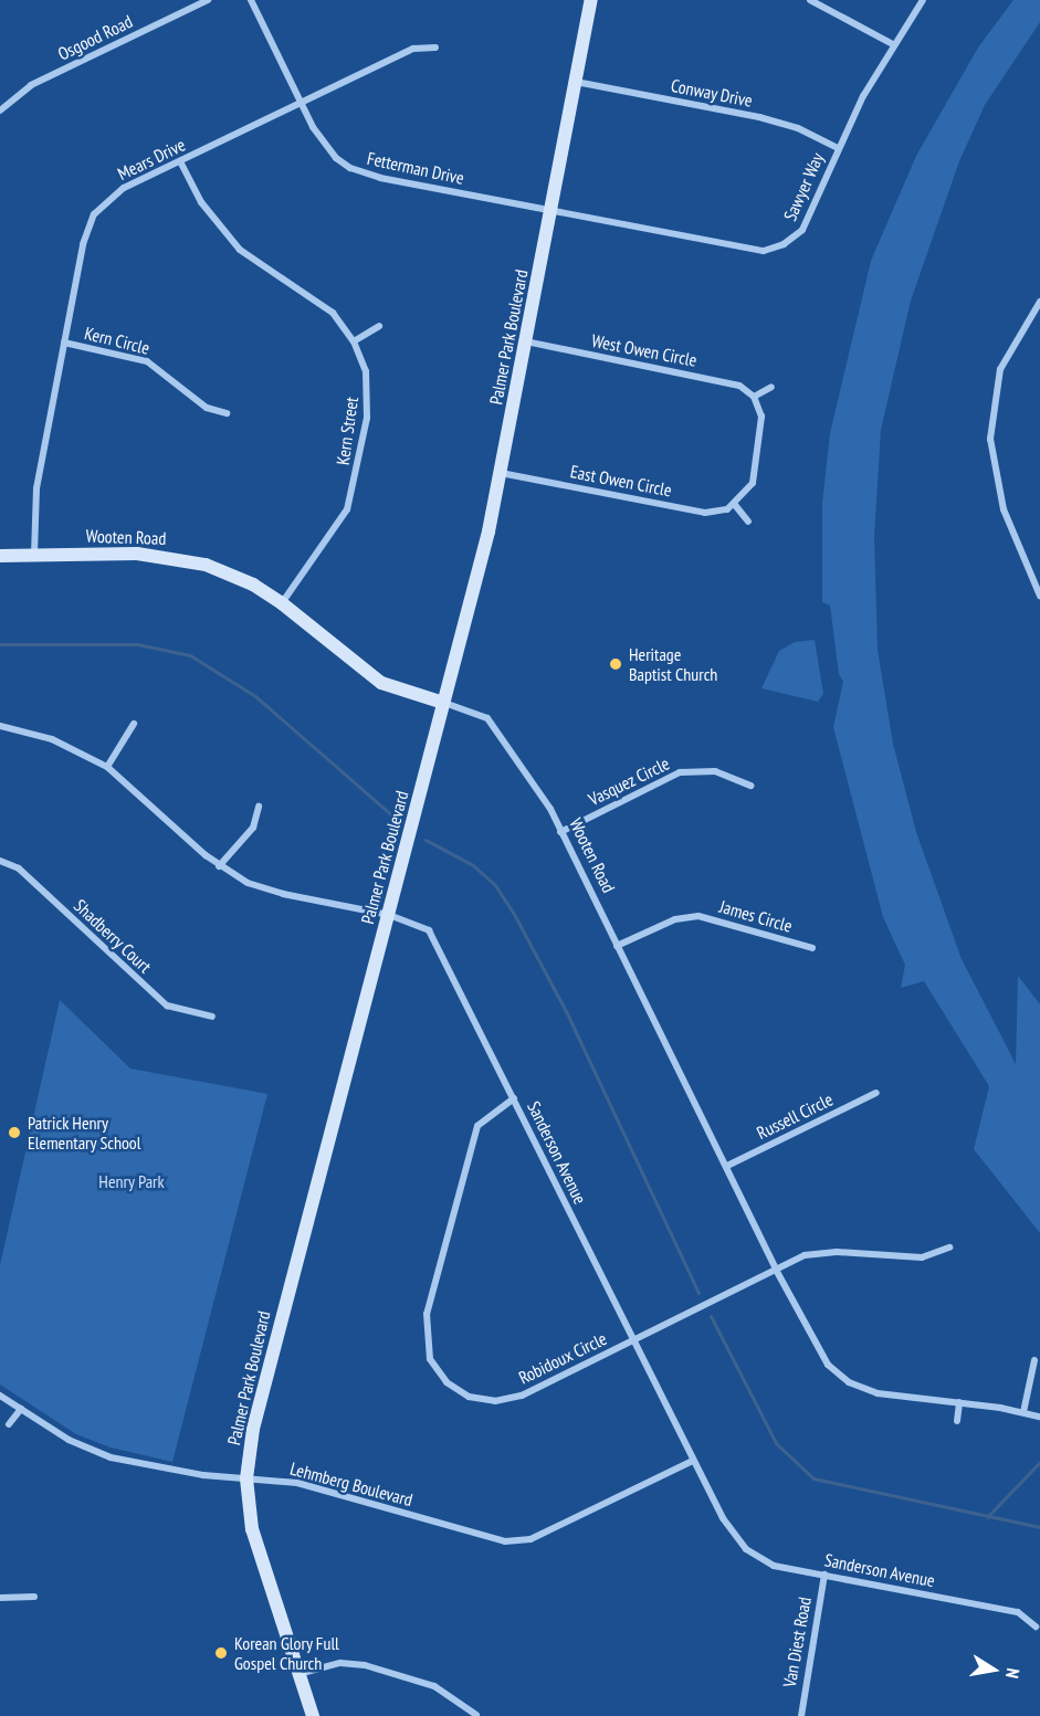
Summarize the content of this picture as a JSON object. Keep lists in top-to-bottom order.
{
  "streets": {
    "main road": ["Palmer Park Boulevard", "Wooten Road"],
    "street": [
      "Osgood Road",
      "Conway Drive",
      "Mears Drive",
      "Fetterman Drive",
      "Sawyer Way",
      "Kern Circle",
      "West Owen Circle",
      "Kern Street",
      "East Owen Circle",
      "Vasquez Circle",
      "James Circle",
      "Shadberry Court",
      "Russell Circle",
      "Sanderson Avenue",
      "Robidoux Circle",
      "Lehmberg Boulevard",
      "Van Diest Road"
    ]
  },
  "crossings": [
    ["Conway Drive", "Sawyer Way"],
    ["Conway Drive", "Palmer Park Boulevard"],
    ["Mears Drive", "Fetterman Drive"],
    ["Mears Drive", "Kern Circle"],
    ["Mears Drive", "Kern Street"],
    ["Mears Drive", "Wooten Road"],
    ["Fetterman Drive", "Sawyer Way"],
    ["Fetterman Drive", "Palmer Park Boulevard"],
    ["Sawyer Way", "Palmer Park Boulevard"],
    ["Palmer Park Boulevard", "West Owen Circle"],
    ["Palmer Park Boulevard", "East Owen Circle"],
    ["Palmer Park Boulevard", "Wooten Road"],
    ["Palmer Park Boulevard", "Sanderson Avenue"],
    ["Palmer Park Boulevard", "Lehmberg Boulevard"],
    ["Kern Street", "Wooten Road"],
    ["Wooten Road", "Vasquez Circle"],
    ["Wooten Road", "James Circle"],
    ["Wooten Road", "Russell Circle"],
    ["Wooten Road", "Robidoux Circle"],
    ["Sanderson Avenue", "Robidoux Circle"],
    ["Sanderson Avenue", "Lehmberg Boulevard"],
    ["Sanderson Avenue", "Van Diest Road"]
  ],
  "parks": ["Henry Park"],
  "places": ["Heritage Baptist Church", "Patrick Henry Elementary School", "Korean Glory Full Gospel Church"],
  "north": "right"
}
